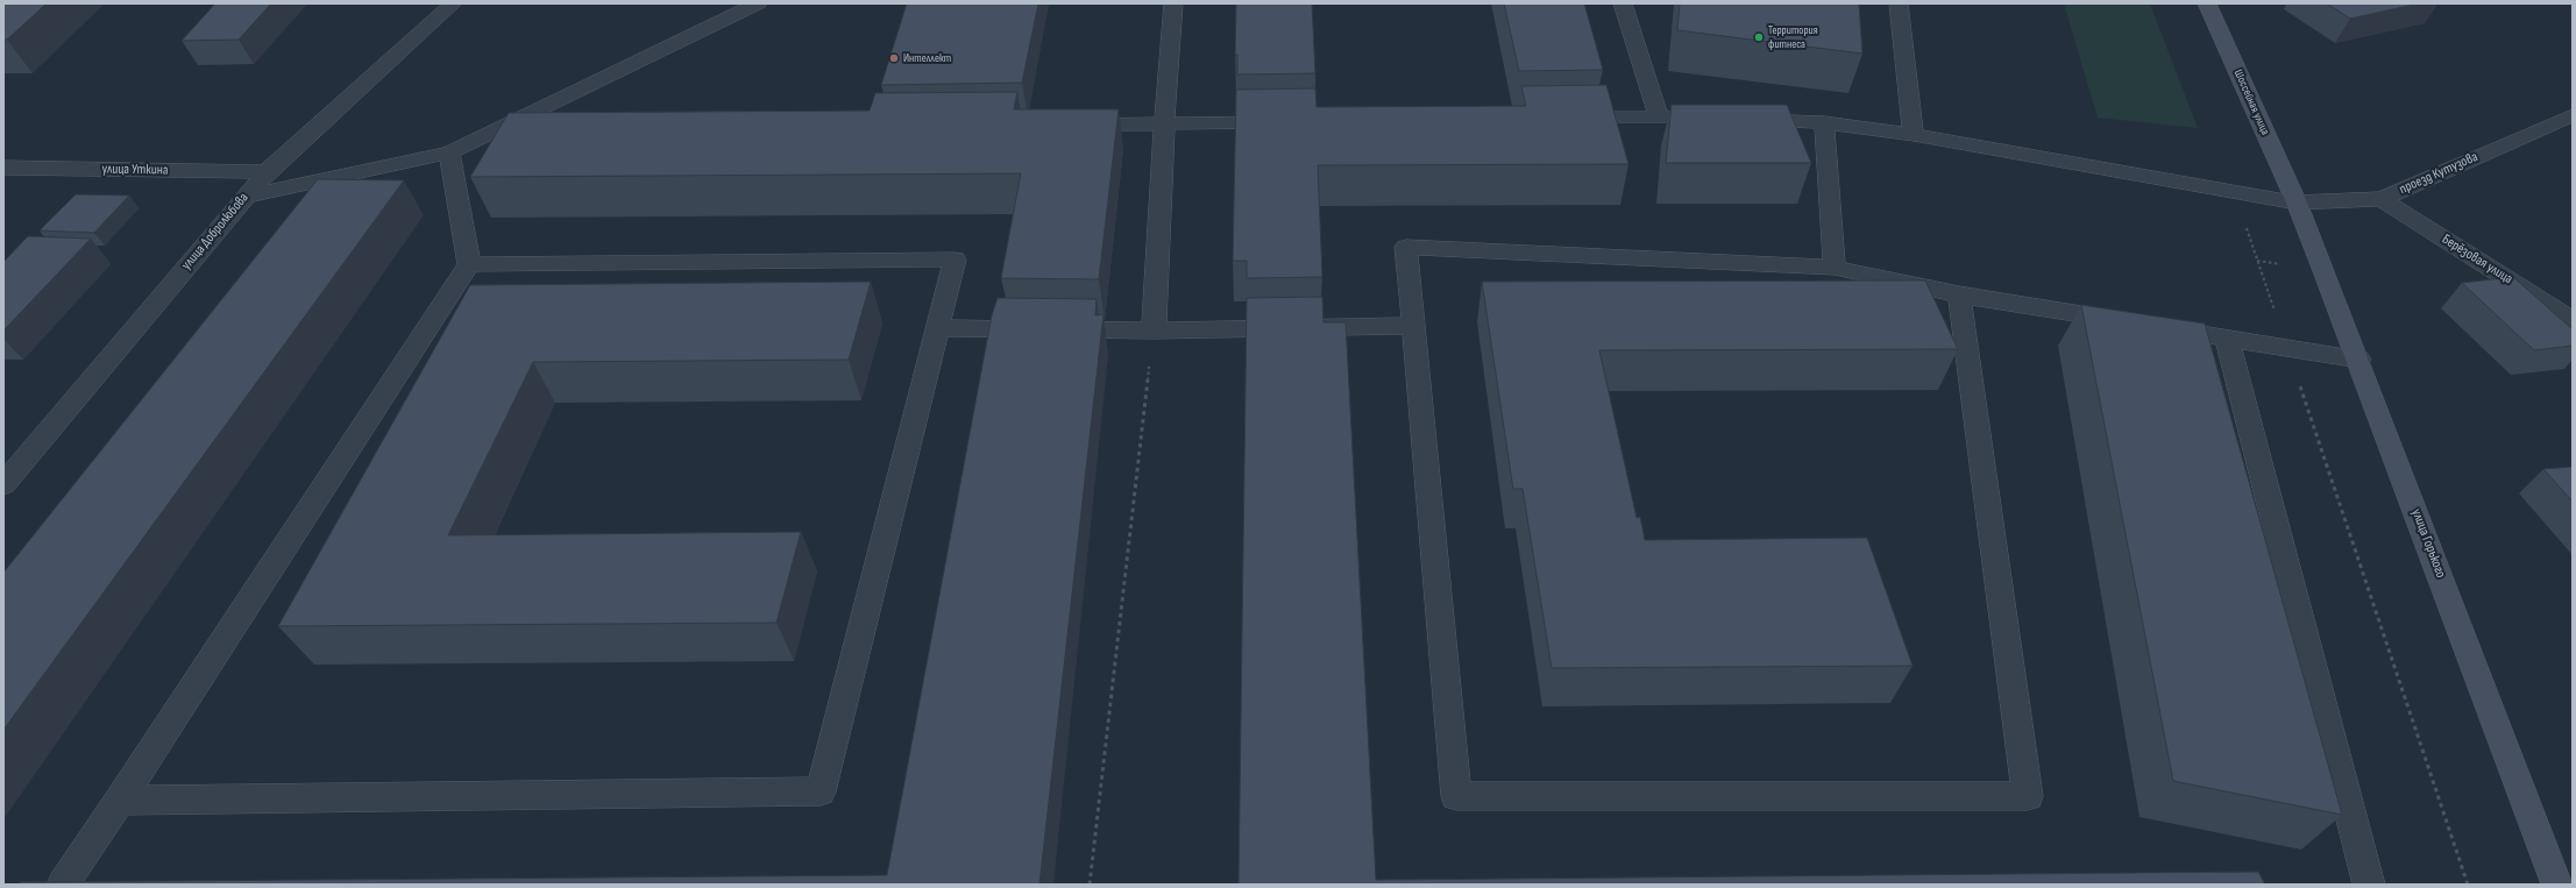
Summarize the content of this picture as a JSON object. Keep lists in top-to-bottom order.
{
  "streets": {
    "main road": ["Шоссейная улица", "улица Горького"],
    "street": [
      "улица Уткина",
      "проезд Кутузова",
      "улица Добролюбова",
      "Берёзовая улица"
    ]
  },
  "crossings": [
    ["Шоссейная улица", "проезд Кутузова"],
    ["Шоссейная улица", "улица Горького"],
    ["улица Уткина", "улица Добролюбова"],
    ["проезд Кутузова", "Берёзовая улица"],
    ["проезд Кутузова", "улица Горького"]
  ],
  "places": ["Территория фитнеса", "Интеллект"]
}
